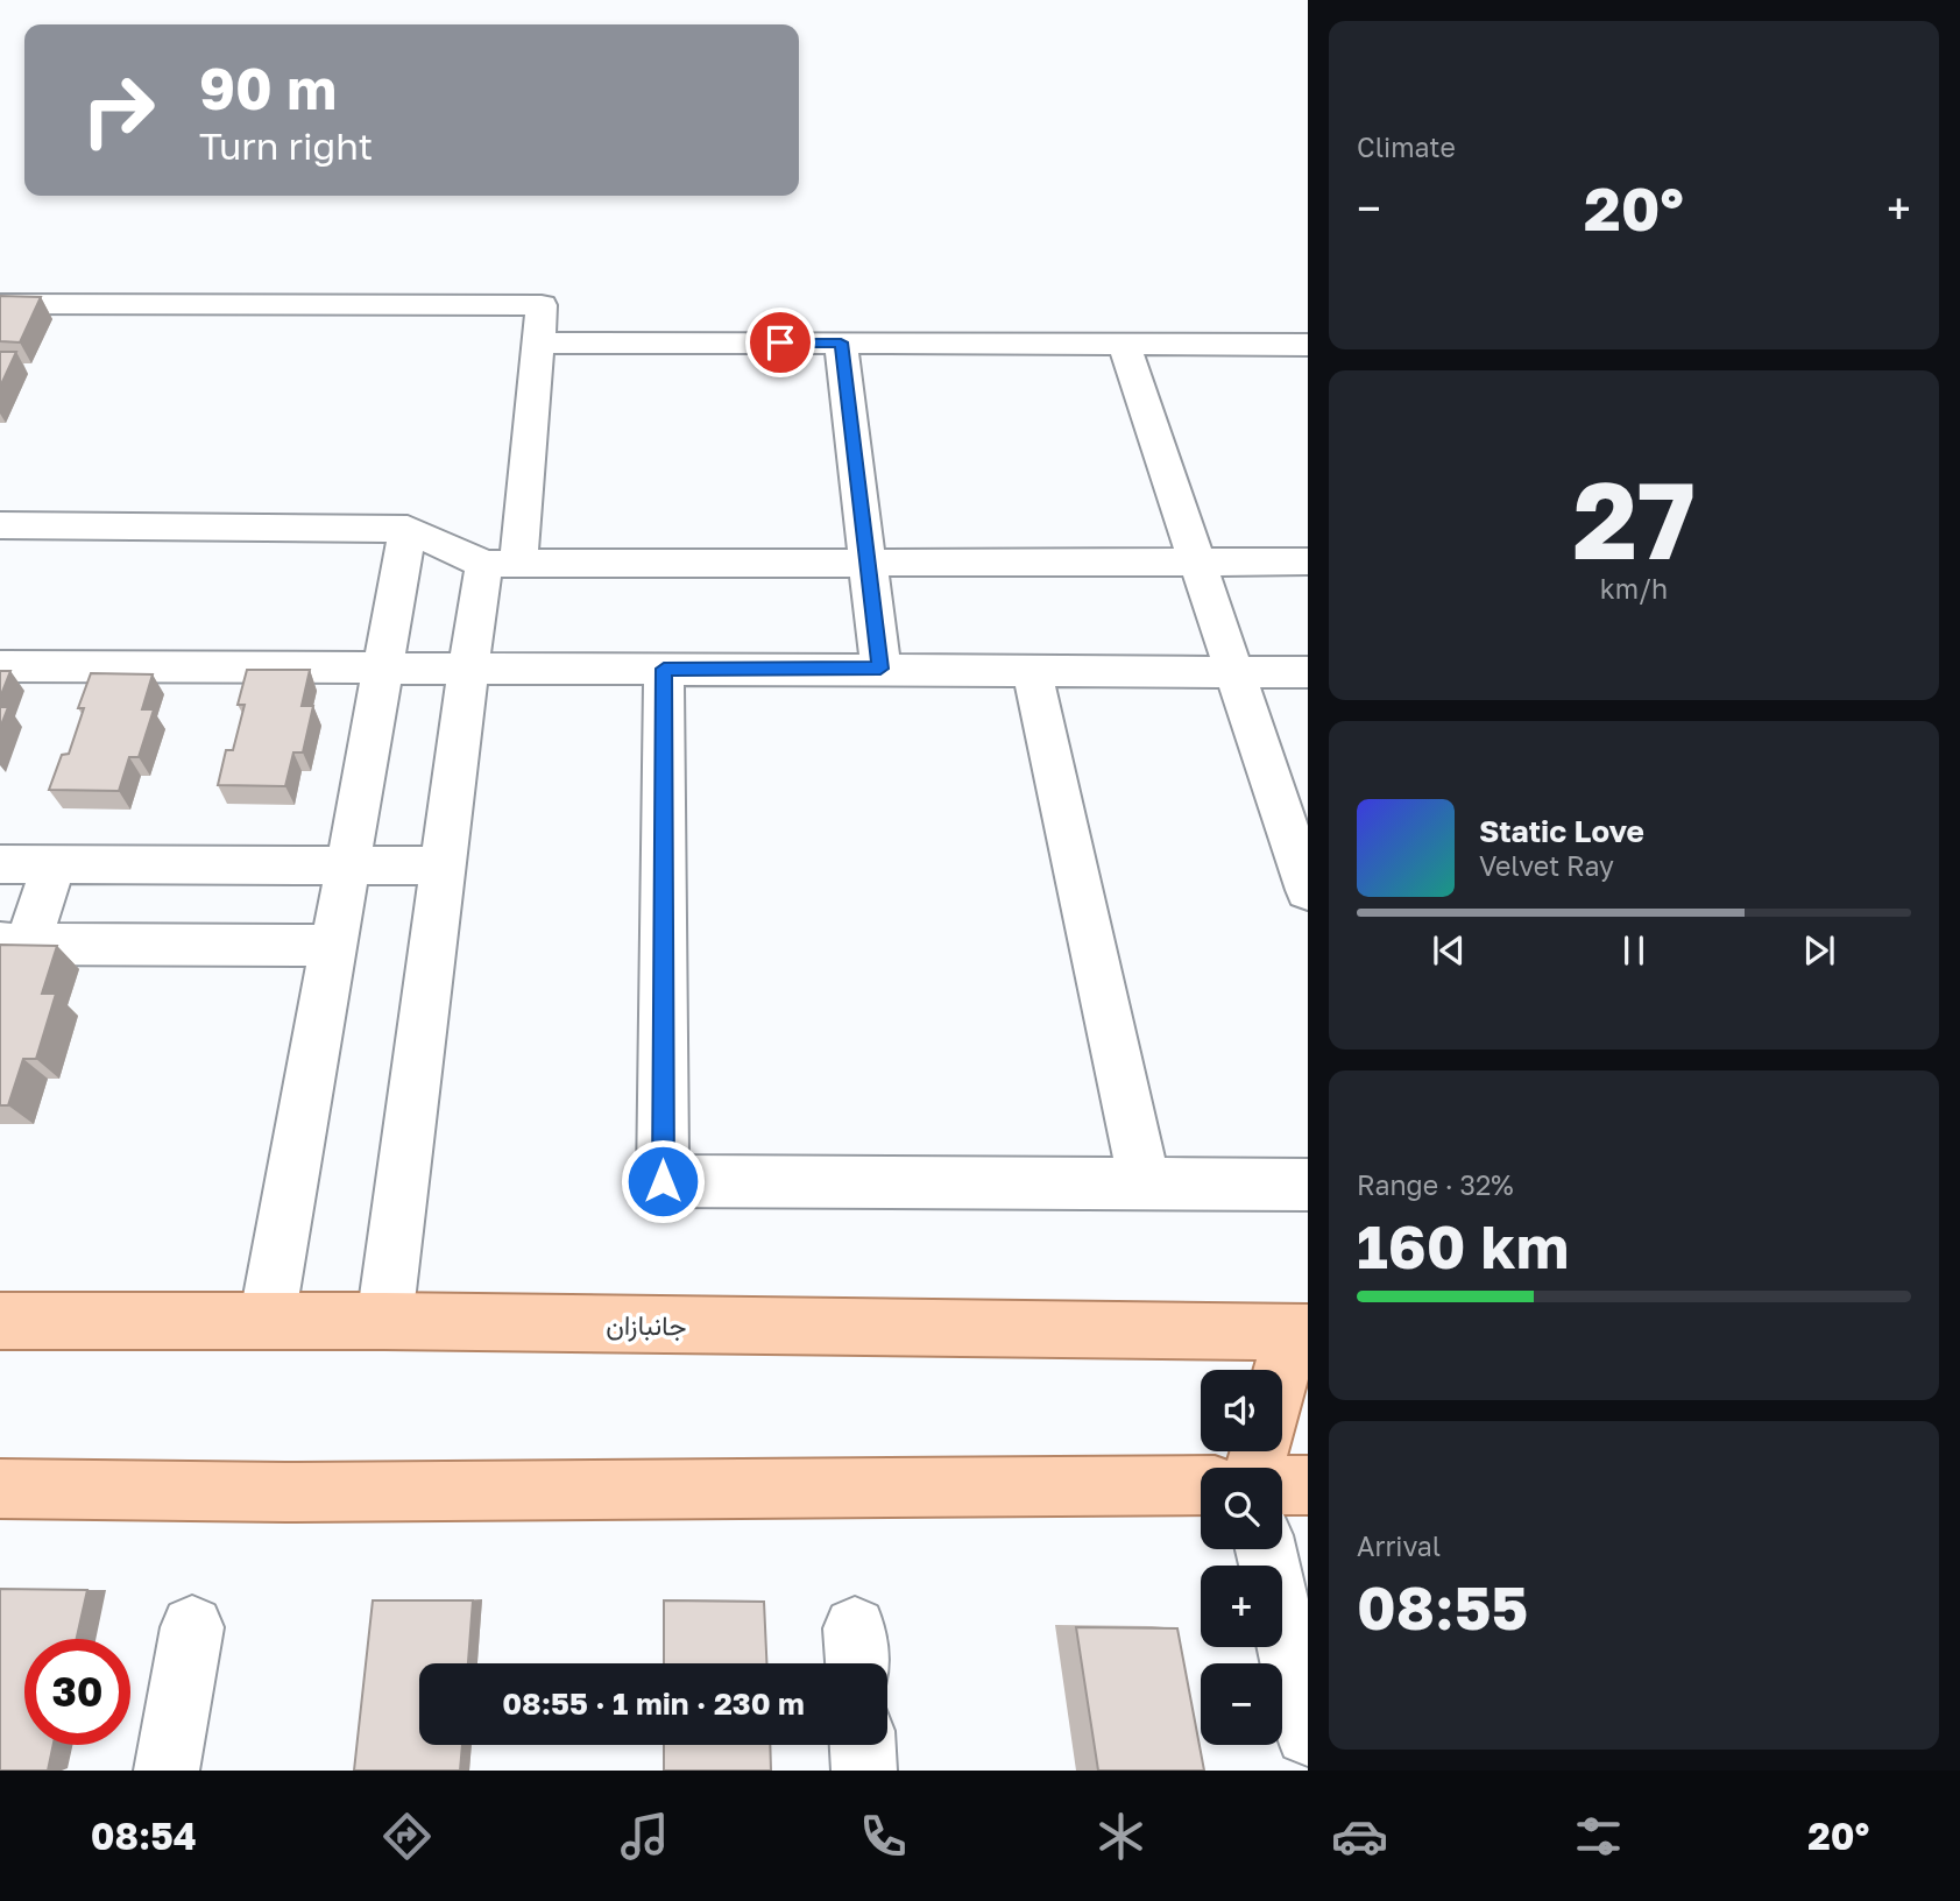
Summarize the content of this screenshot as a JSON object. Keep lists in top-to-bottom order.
{
  "streets": {
    "main road": ["جانبازان"]
  },
  "page": {
    "tile": [
      "Climate",
      ["27", "km/h"],
      ["Range · 32%", "160 km"],
      ["Arrival", "08:55"]
    ],
    "turn": ["90 m", "Turn right"],
    "heat": ["−", "20°", "+"],
    "song": ["Static Love", "Velvet Ray"],
    "map_buttons": ["+", "−"],
    "limit": "30",
    "trip": "08:55 · 1 min · 230 m",
    "tabs": ["08:54", "20°"]
  }
}
